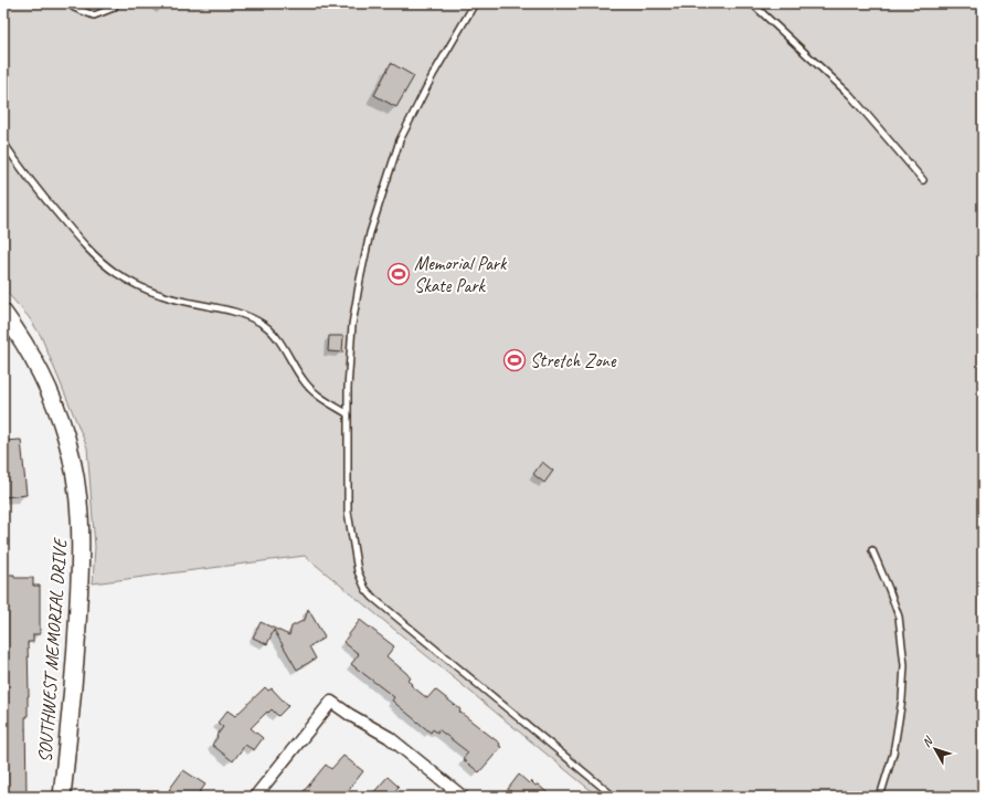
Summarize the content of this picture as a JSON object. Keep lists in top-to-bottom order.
{
  "streets": {
    "street": ["SOUTHWEST MEMORIAL DRIVE"]
  },
  "places": {
    "sports": ["Memorial Park Skate Park", "Stretch Zone"]
  },
  "north": "top left"
}
